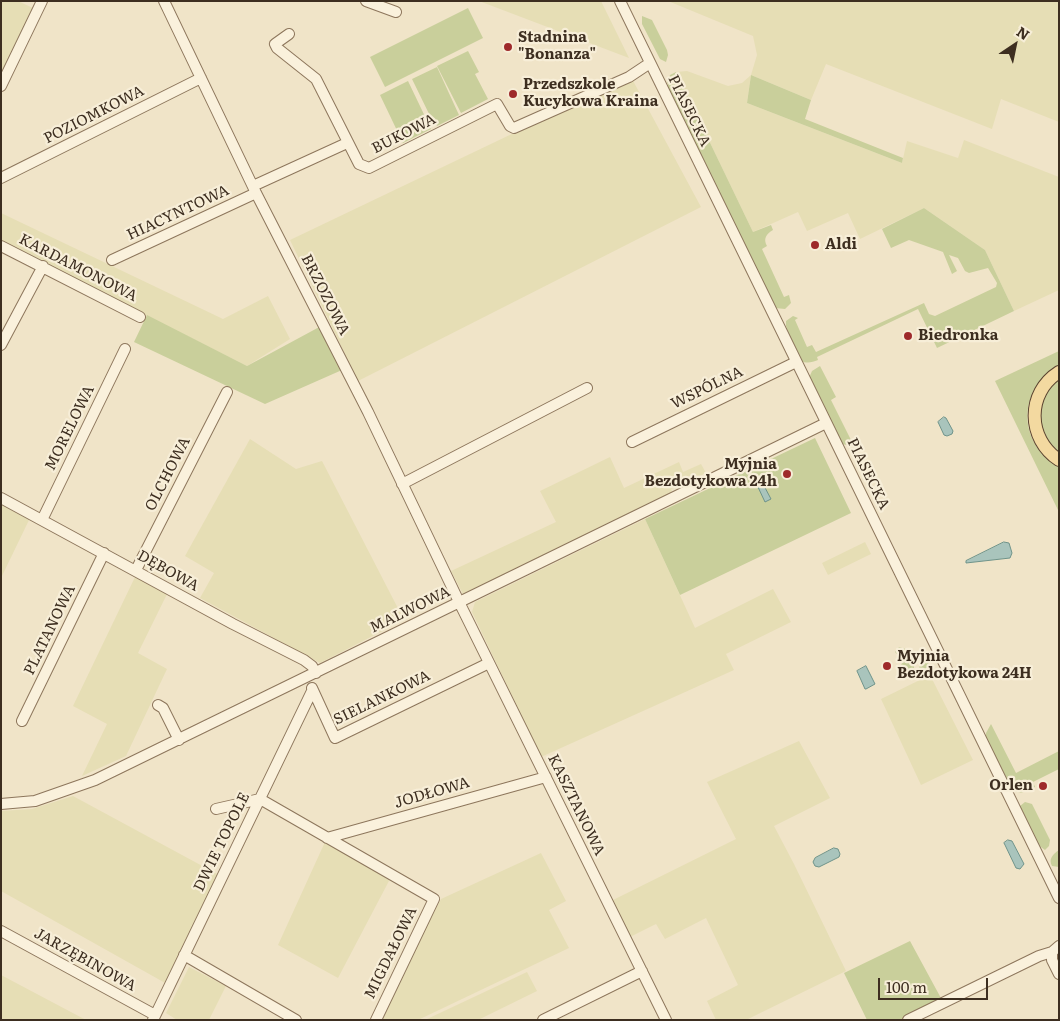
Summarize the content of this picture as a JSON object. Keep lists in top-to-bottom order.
{
  "streets": {
    "street": [
      "PIASECKA",
      "POZIOMKOWA",
      "BUKOWA",
      "HIACYNTOWA",
      "KARDAMONOWA",
      "BRZOZOWA",
      "WSPÓLNA",
      "MORELOWA",
      "OLCHOWA",
      "DĘBOWA",
      "MALWOWA",
      "PLATANOWA",
      "SIELANKOWA",
      "JODŁOWA",
      "KASZTANOWA",
      "DWIE TOPOLE",
      "MIGDAŁOWA",
      "JARZĘBINOWA"
    ]
  },
  "crossings": [
    ["PIASECKA", "BUKOWA"],
    ["PIASECKA", "WSPÓLNA"],
    ["PIASECKA", "MALWOWA"],
    ["POZIOMKOWA", "BRZOZOWA"],
    ["BUKOWA", "HIACYNTOWA"],
    ["BUKOWA", "BRZOZOWA"],
    ["HIACYNTOWA", "BRZOZOWA"],
    ["BRZOZOWA", "MALWOWA"],
    ["BRZOZOWA", "KASZTANOWA"],
    ["MORELOWA", "DĘBOWA"],
    ["OLCHOWA", "DĘBOWA"],
    ["DĘBOWA", "MALWOWA"],
    ["DĘBOWA", "PLATANOWA"],
    ["MALWOWA", "KASZTANOWA"],
    ["SIELANKOWA", "KASZTANOWA"],
    ["SIELANKOWA", "DWIE TOPOLE"],
    ["JODŁOWA", "KASZTANOWA"],
    ["JODŁOWA", "MIGDAŁOWA"],
    ["DWIE TOPOLE", "JARZĘBINOWA"]
  ],
  "places": [
    "Stadnina \"Bonanza\"",
    "Przedszkole Kucykowa Kraina",
    "Aldi",
    "Biedronka",
    "Myjnia Bezdotykowa 24h",
    "Myjnia Bezdotykowa 24H",
    "Orlen"
  ],
  "scale_bar": "100 m",
  "north": "top right"
}
